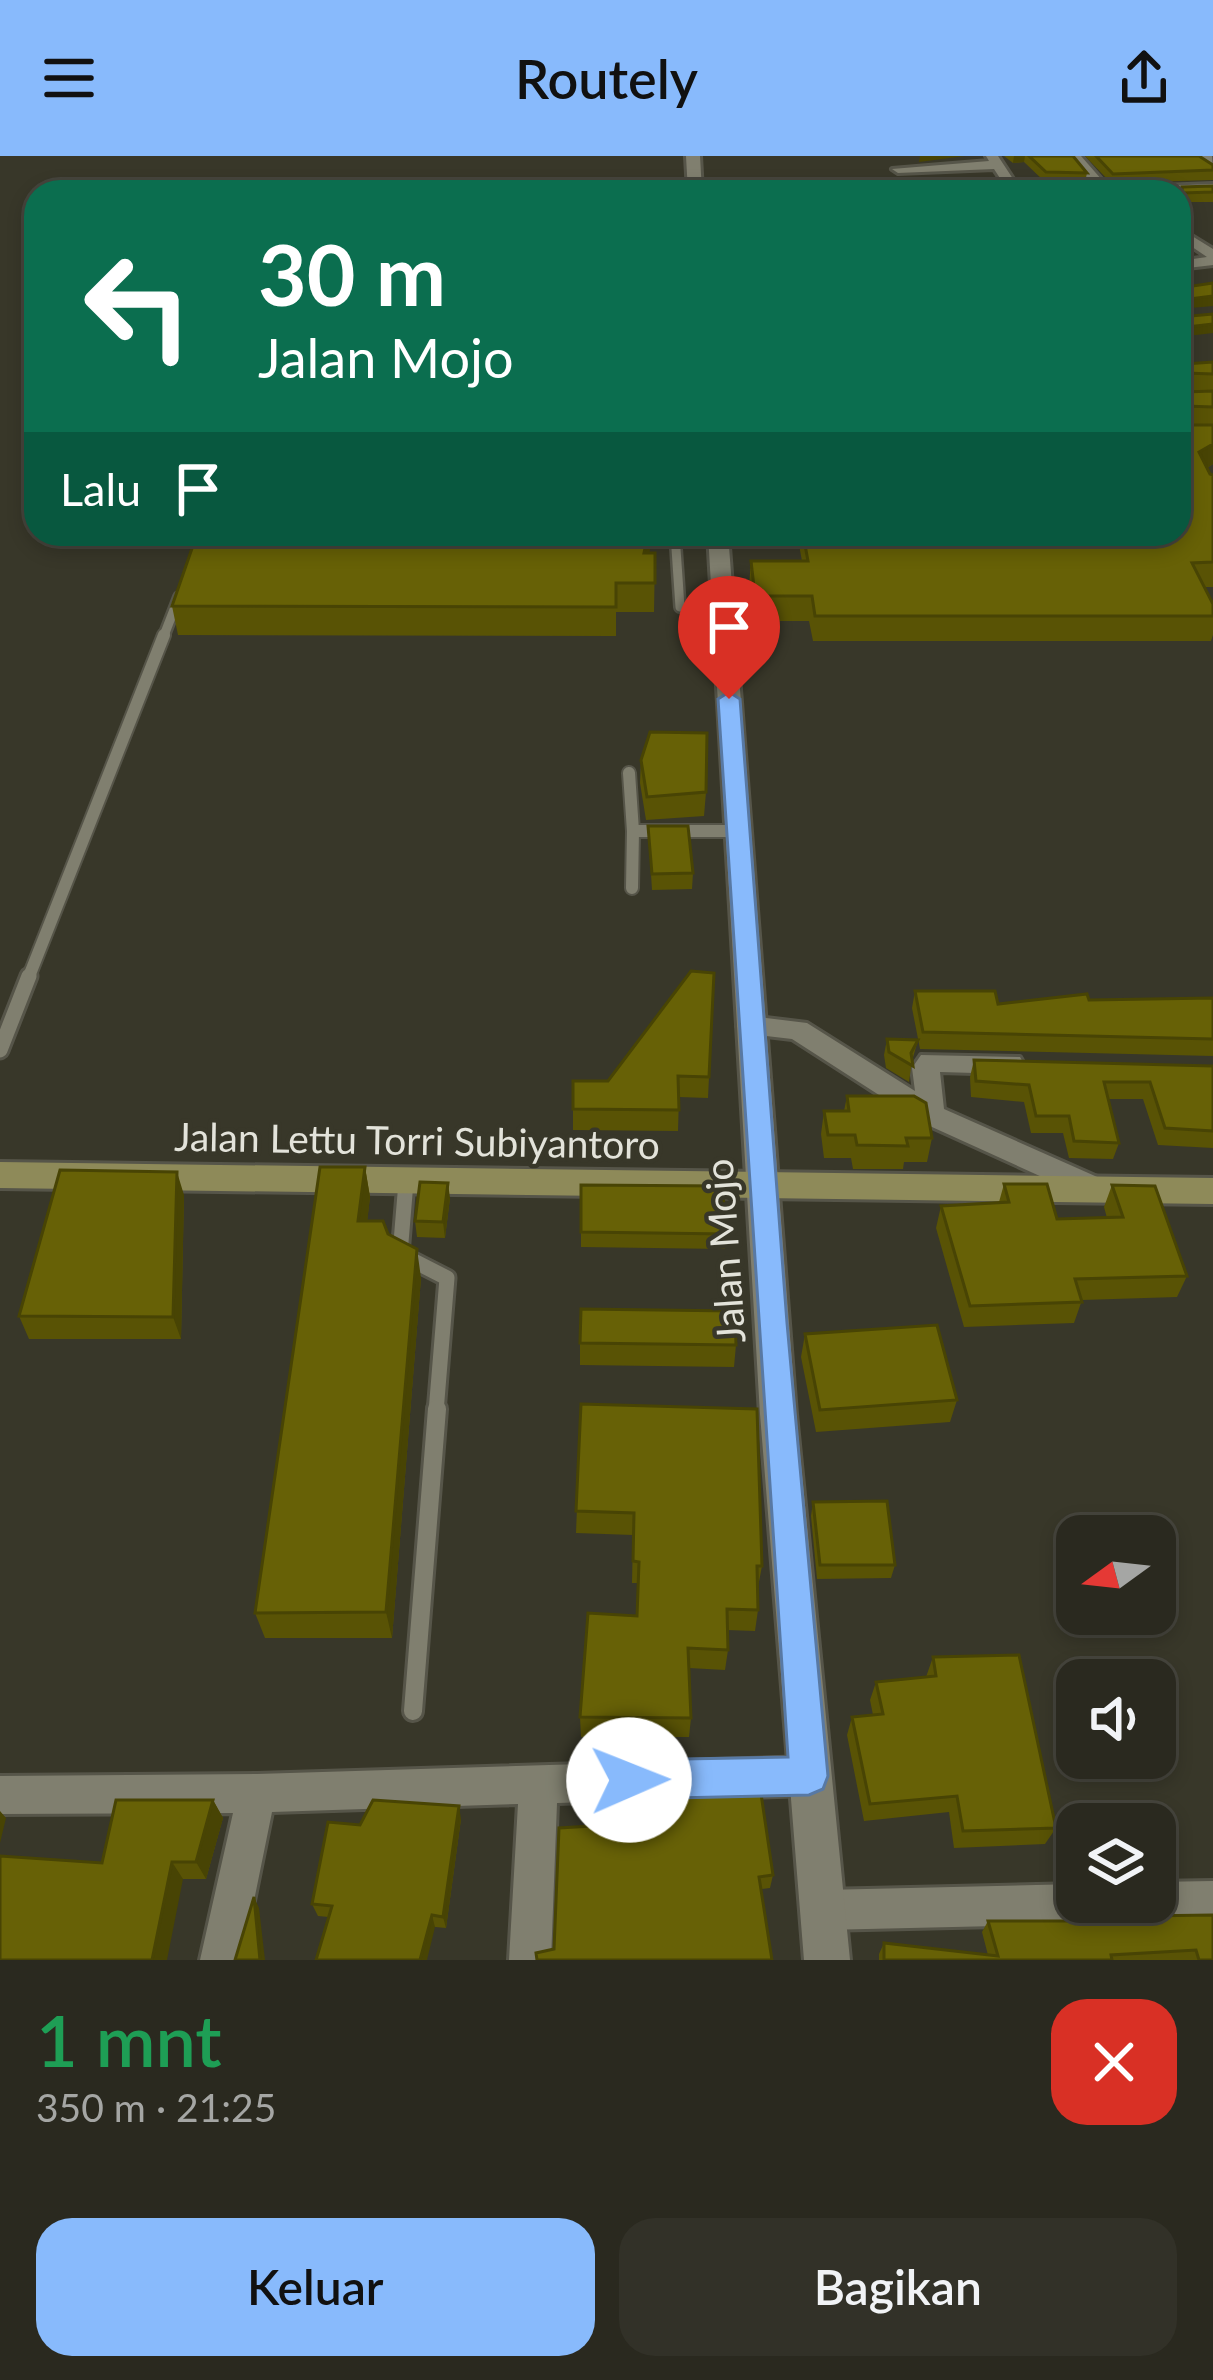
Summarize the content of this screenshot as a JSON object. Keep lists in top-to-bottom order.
{
  "streets": {
    "main road": ["Jalan Lettu Torri Subiyantoro"],
    "street": ["Jalan Mojo"]
  },
  "crossings": [
    ["Jalan Lettu Torri Subiyantoro", "Jalan Mojo"]
  ],
  "north": "left",
  "page": {
    "header": "Routely",
    "turn": ["30 m", "Jalan Mojo"],
    "then": "Lalu",
    "heading": ["1 mnt", "350 m · 21:25"],
    "buttons": ["Keluar", "Bagikan"]
  }
}
